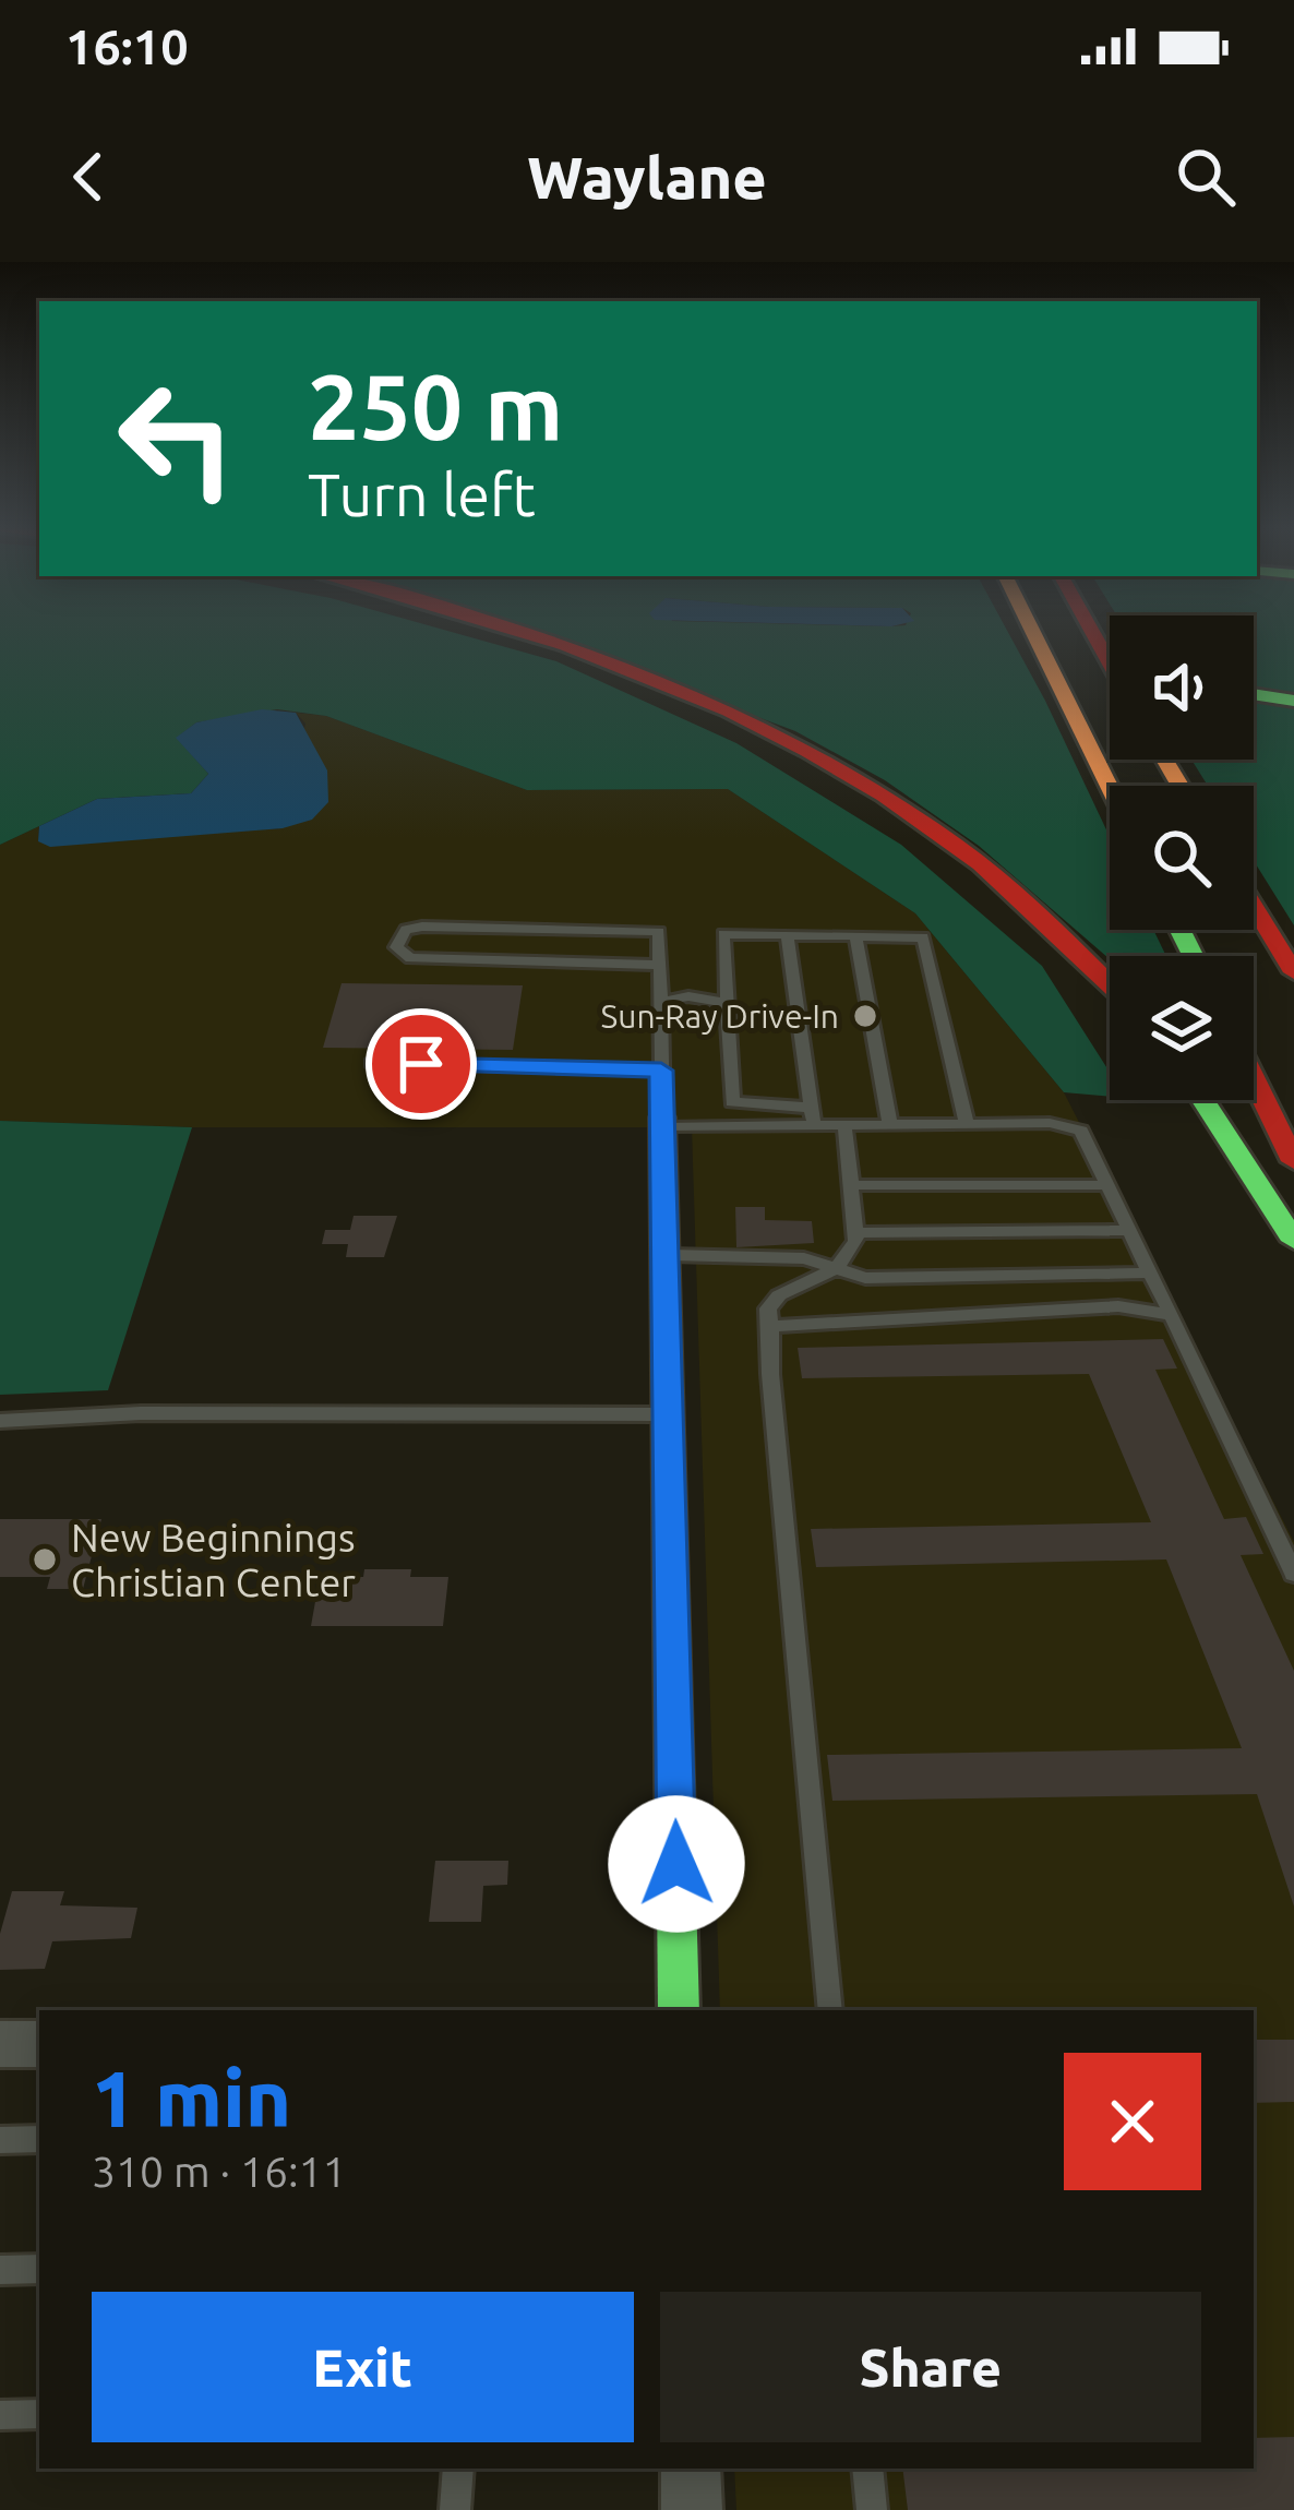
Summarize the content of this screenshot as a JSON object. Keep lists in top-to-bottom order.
{
  "places": ["Sun-Ray Drive-In", "New Beginnings Christian Center"],
  "page": {
    "status": "16:10",
    "header": "Waylane",
    "turn": ["250 m", "Turn left"],
    "heading": ["1 min", "310 m · 16:11"],
    "buttons": ["Exit", "Share"]
  }
}
